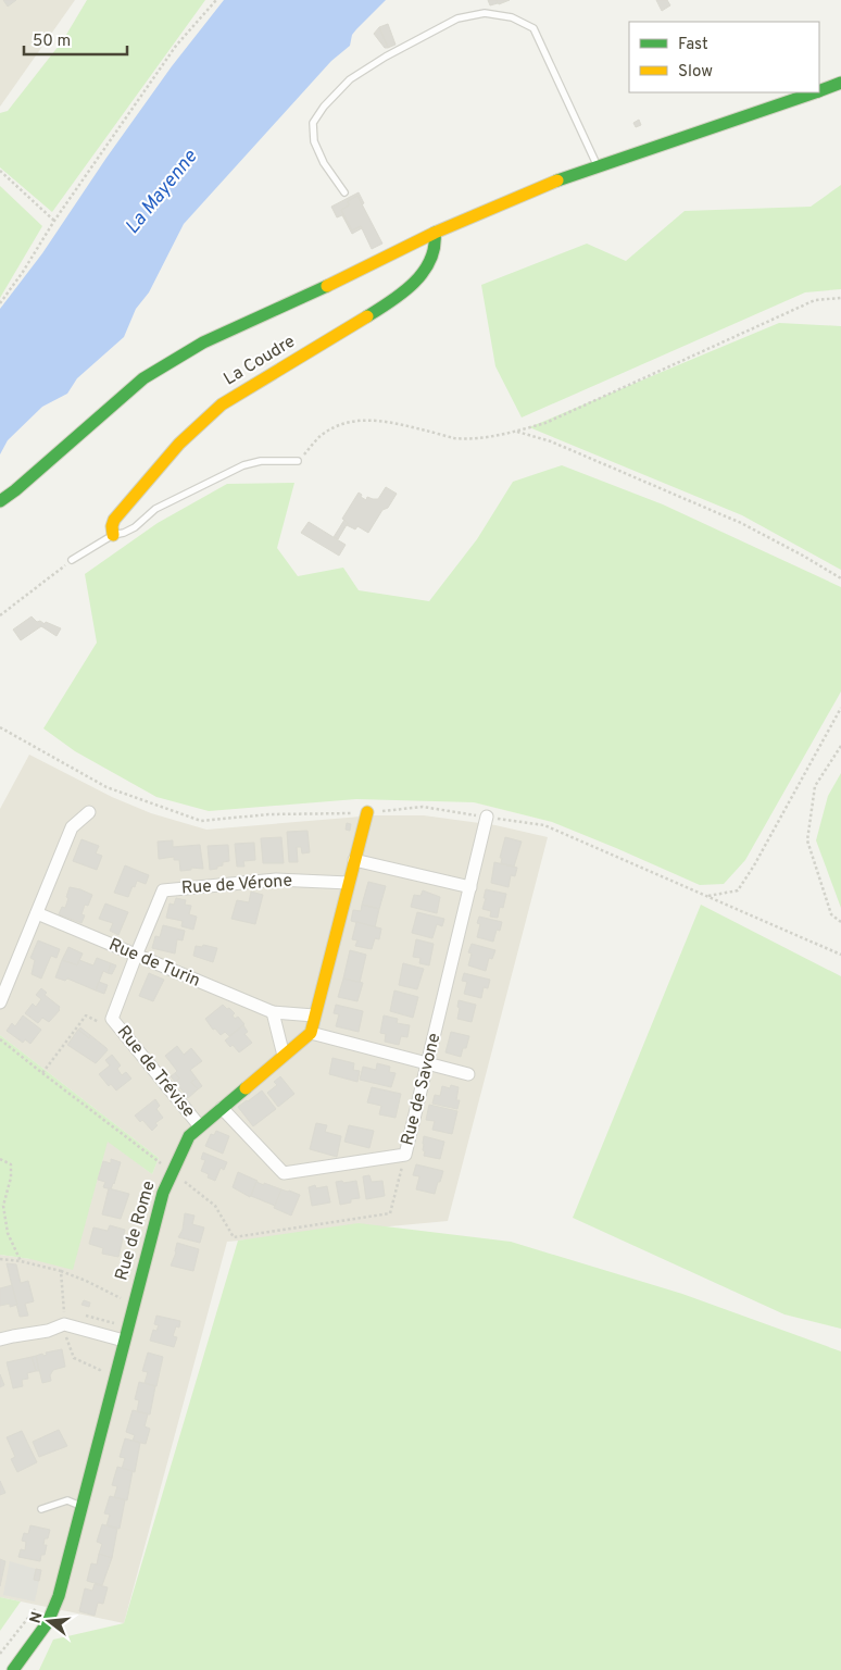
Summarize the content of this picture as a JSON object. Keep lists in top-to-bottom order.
{
  "streets": {
    "street": [
      "La Coudre",
      "Rue de Vérone",
      "Rue de Turin",
      "Rue de Trévise",
      "Rue de Savone",
      "Rue de Rome"
    ]
  },
  "crossings": [
    ["Rue de Vérone", "Rue de Turin"],
    ["Rue de Vérone", "Rue de Trévise"],
    ["Rue de Turin", "Rue de Trévise"],
    ["Rue de Trévise", "Rue de Rome"],
    ["Rue de Savone", "Rue de Rome"]
  ],
  "water": ["La Mayenne"],
  "legend": ["Fast", "Slow"],
  "scale_bar": "50 m",
  "north": "left"
}
